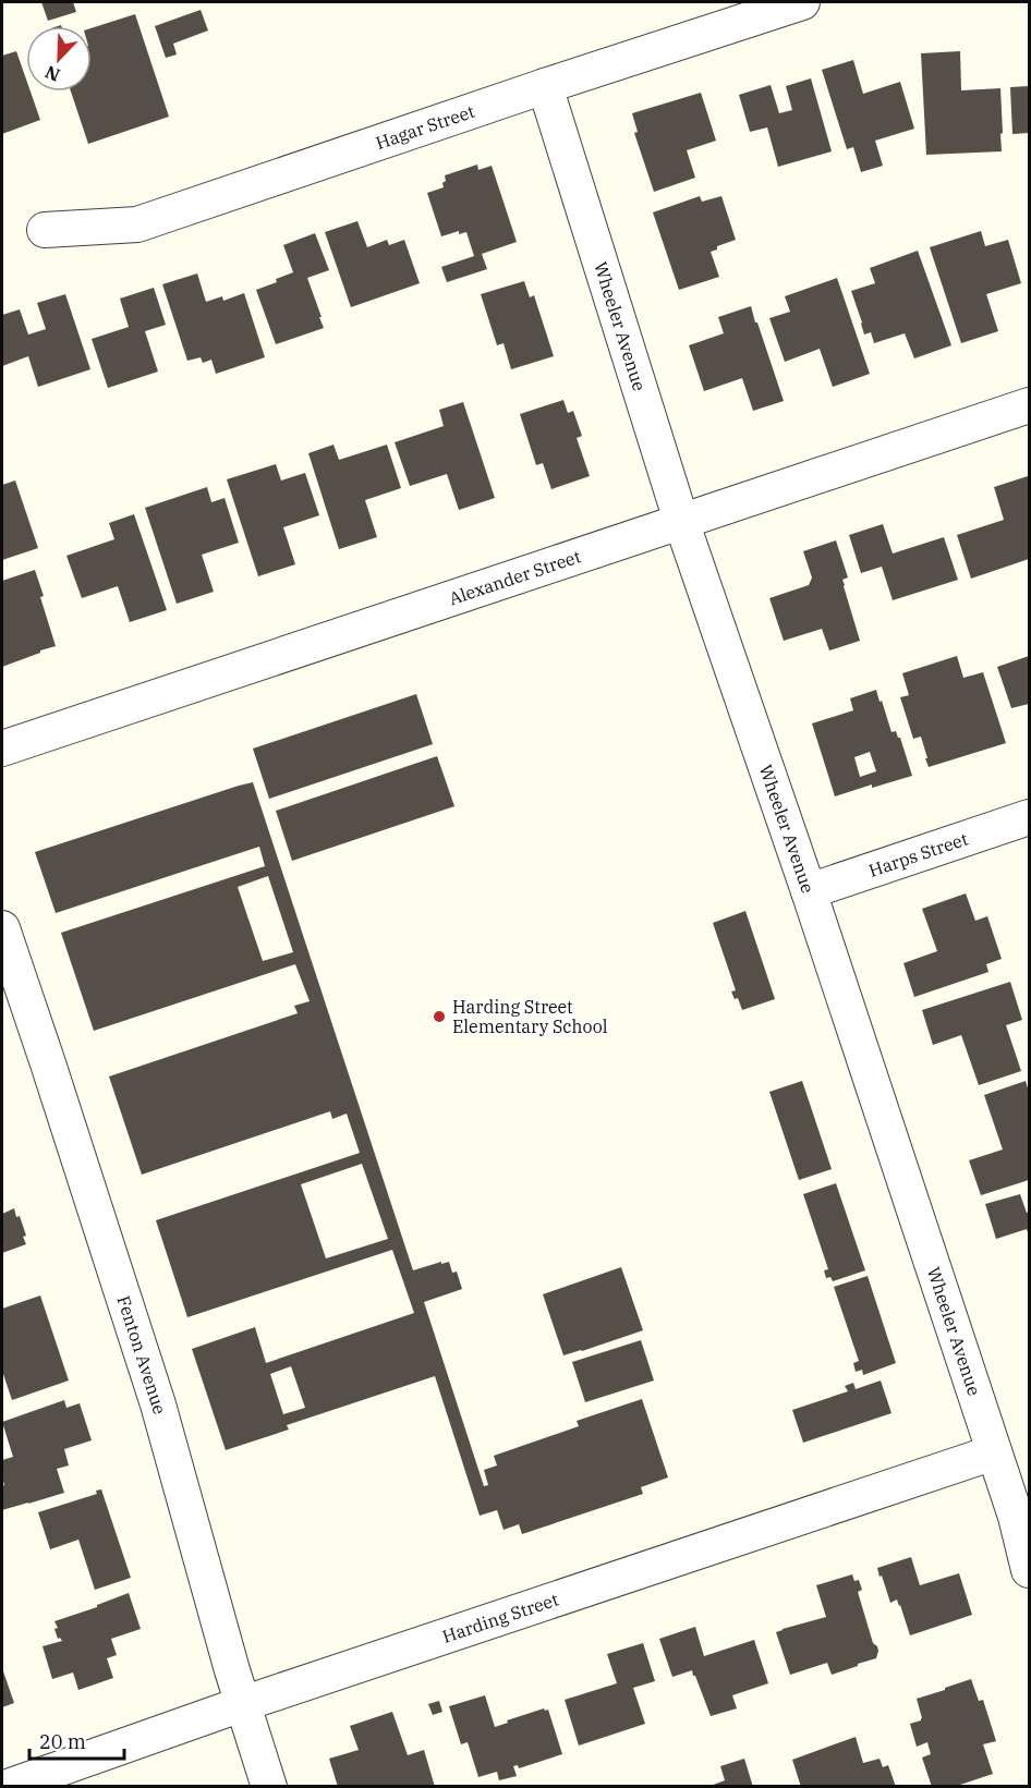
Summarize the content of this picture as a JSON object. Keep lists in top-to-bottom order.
{
  "streets": {
    "street": [
      "Hagar Street",
      "Wheeler Avenue",
      "Alexander Street",
      "Harps Street",
      "Fenton Avenue",
      "Harding Street"
    ]
  },
  "crossings": [
    ["Hagar Street", "Wheeler Avenue"],
    ["Wheeler Avenue", "Alexander Street"],
    ["Wheeler Avenue", "Harps Street"],
    ["Wheeler Avenue", "Harding Street"],
    ["Fenton Avenue", "Harding Street"]
  ],
  "places": ["Harding Street Elementary School"],
  "scale_bar": "20 m",
  "north": "bottom left"
}
